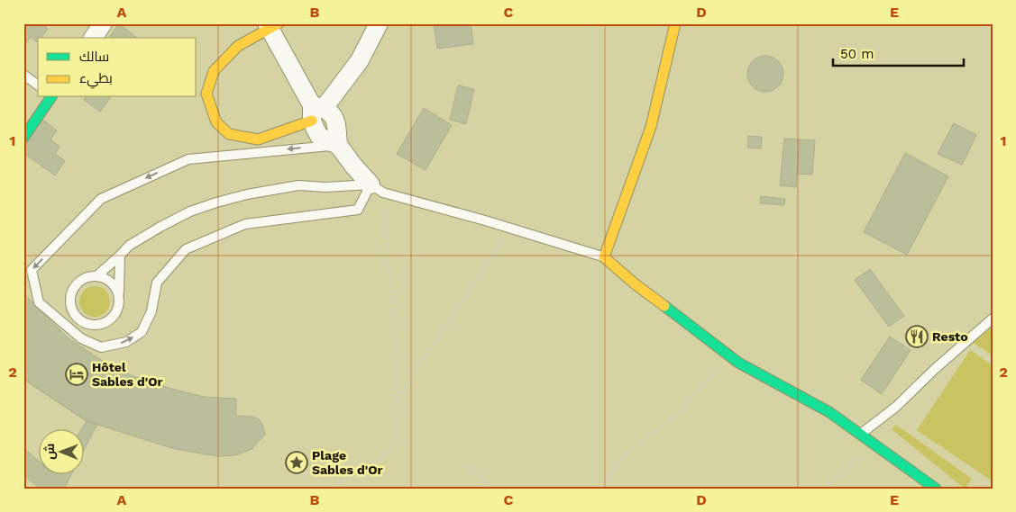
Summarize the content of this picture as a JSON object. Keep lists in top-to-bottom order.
{
  "places": {
    "restaurant": ["Resto"],
    "hotel": ["Hôtel Sables d'Or"],
    "place": ["Plage Sables d'Or"]
  },
  "legend": ["سالك", "بطيء"],
  "scale_bar": "50 m",
  "north": "left",
  "grid": {
    "columns": [
      "A",
      "B",
      "C",
      "D",
      "E"
    ],
    "rows": ["1", "2"]
  }
}
